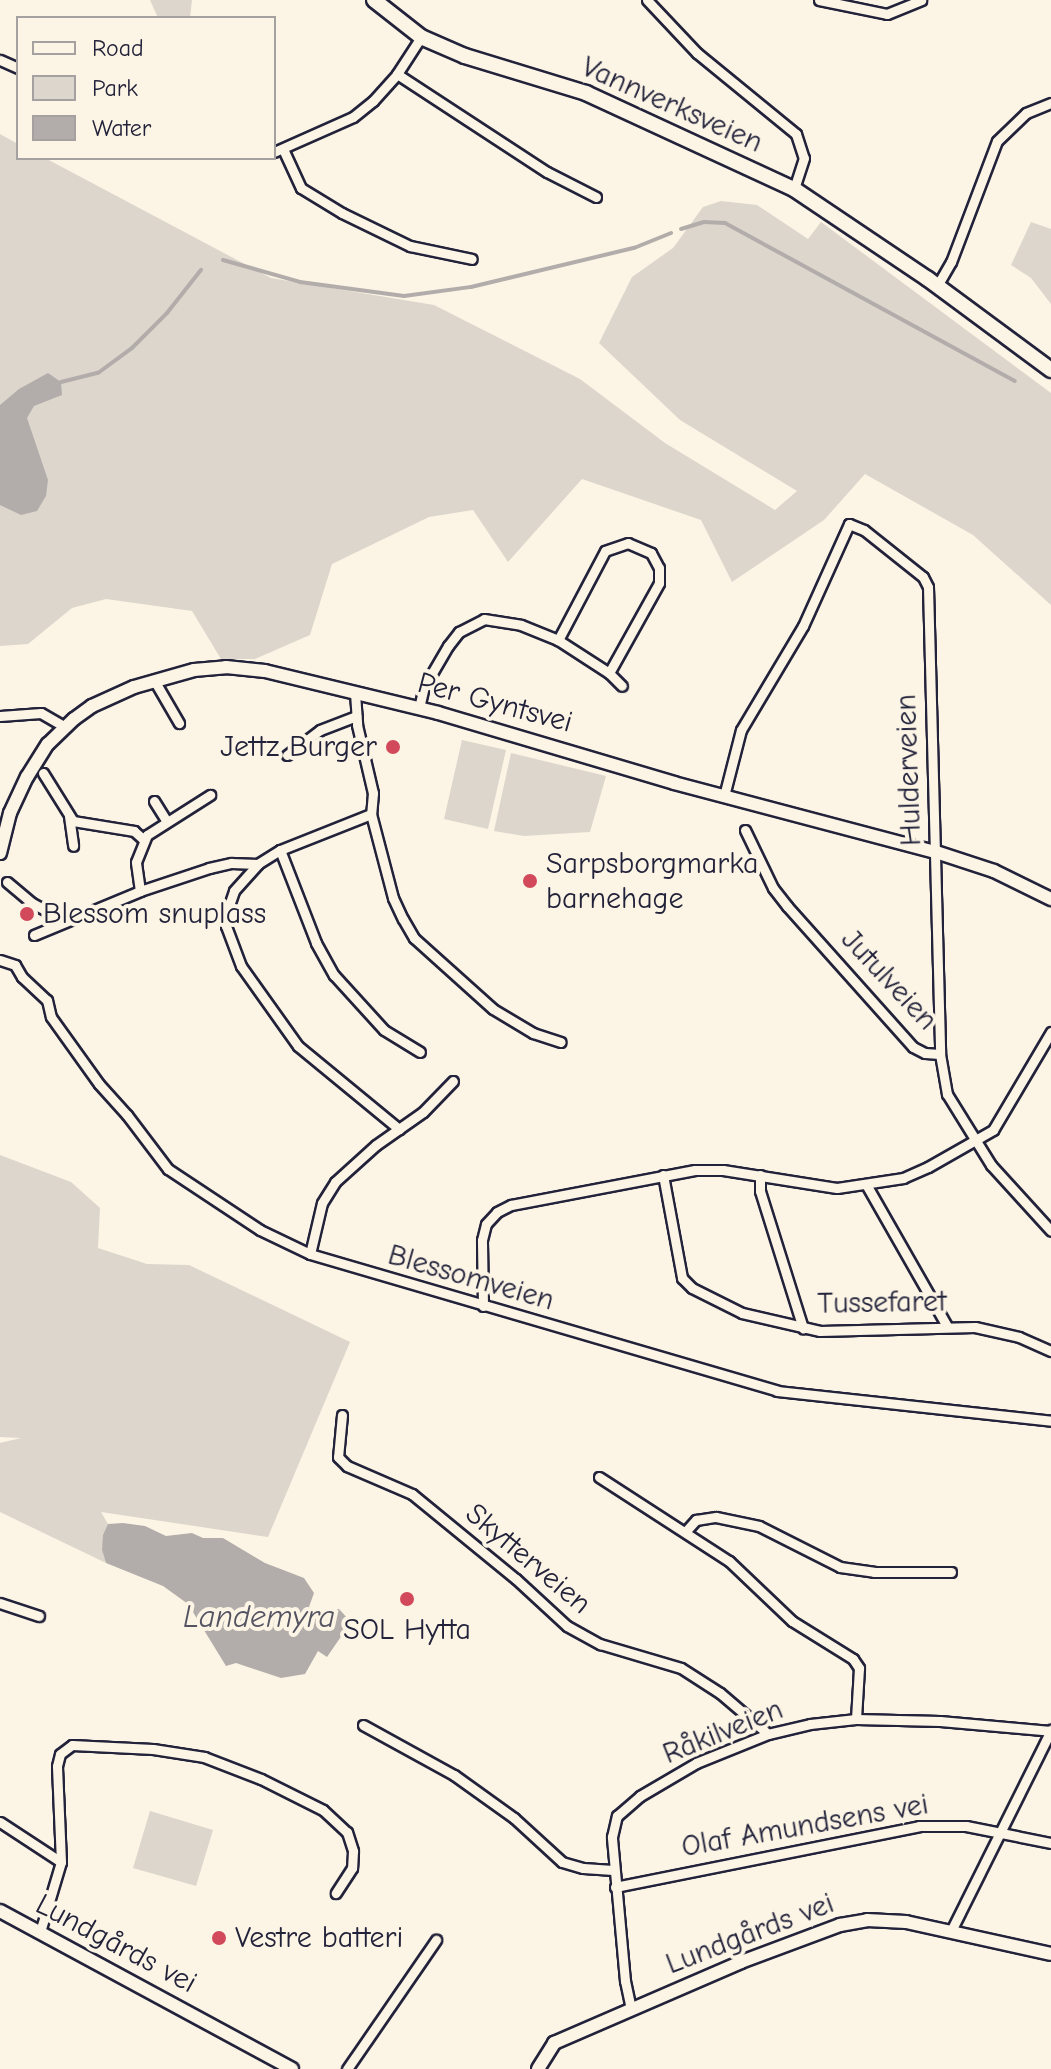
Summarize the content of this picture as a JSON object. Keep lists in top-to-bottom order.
{
  "streets": {
    "main road": ["Vannverksveien"],
    "street": [
      "Per Gyntsvei",
      "Hulderveien",
      "Jutulveien",
      "Blessomveien",
      "Tussefaret",
      "Skytterveien",
      "Råkilveien",
      "Olaf Amundsens vei",
      "Lundgårds vei"
    ]
  },
  "crossings": [
    ["Per Gyntsvei", "Hulderveien"],
    ["Hulderveien", "Jutulveien"],
    ["Skytterveien", "Råkilveien"],
    ["Råkilveien", "Olaf Amundsens vei"],
    ["Råkilveien", "Lundgårds vei"]
  ],
  "water": ["Landemyra"],
  "places": [
    "Jettz Burger",
    "Sarpsborgmarka barnehage",
    "Blessom snuplass",
    "SOL Hytta",
    "Vestre batteri"
  ],
  "legend": ["Road", "Park", "Water"]
}
